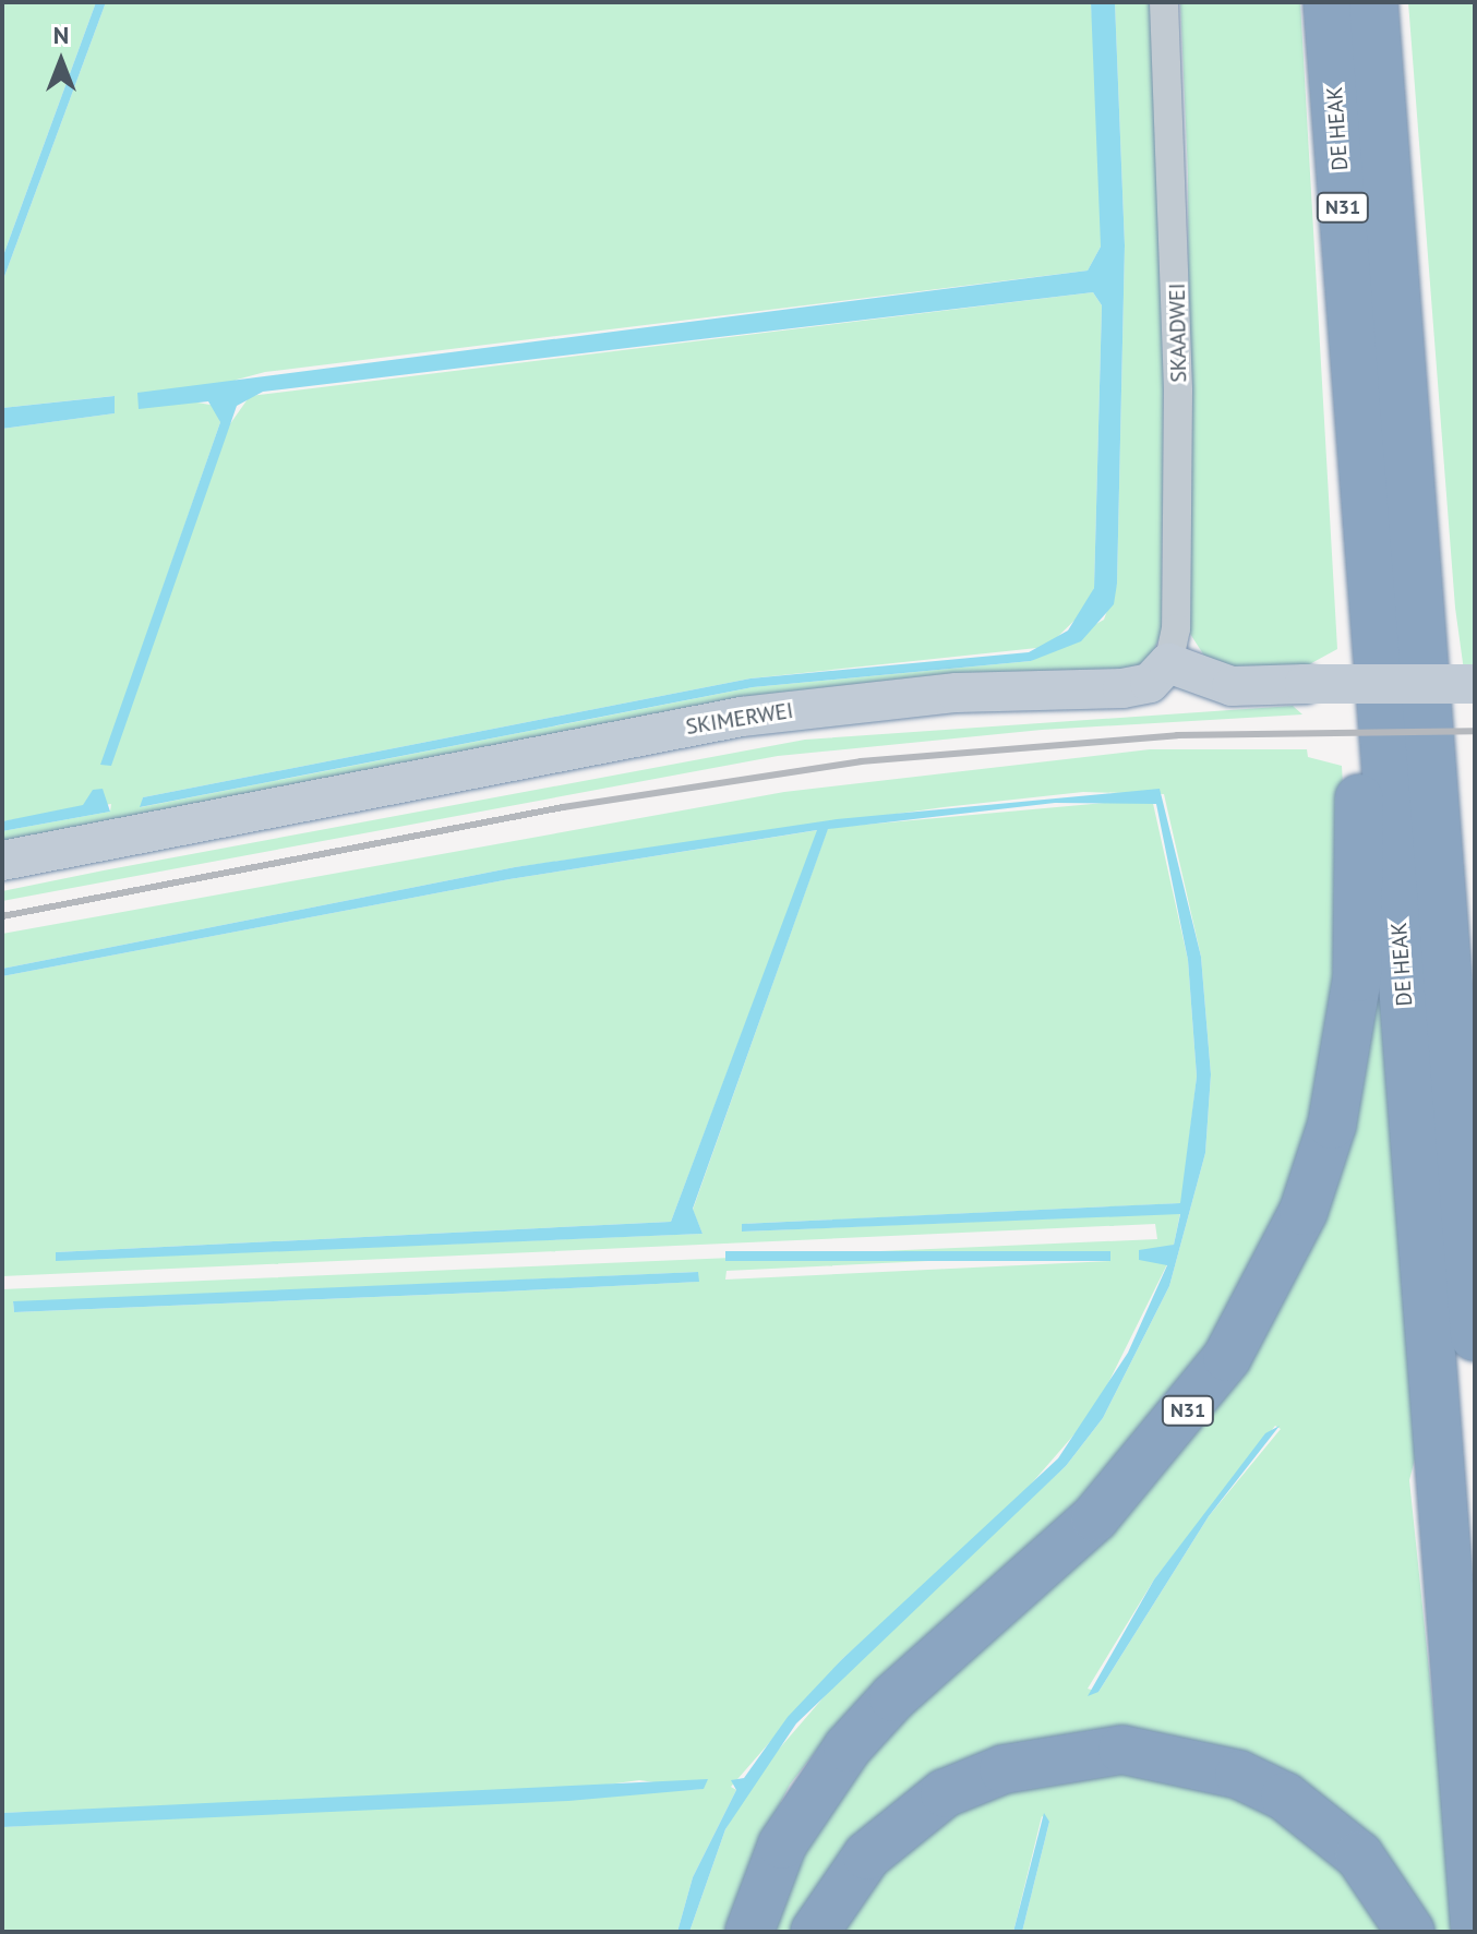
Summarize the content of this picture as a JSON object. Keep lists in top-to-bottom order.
{
  "streets": {
    "highway": ["DE HEAK", "N31"],
    "street": ["SKAADWEI", "SKIMERWEI"]
  },
  "crossings": [
    ["DE HEAK", "N31"],
    ["SKAADWEI", "SKIMERWEI"]
  ],
  "north": "top"
}
